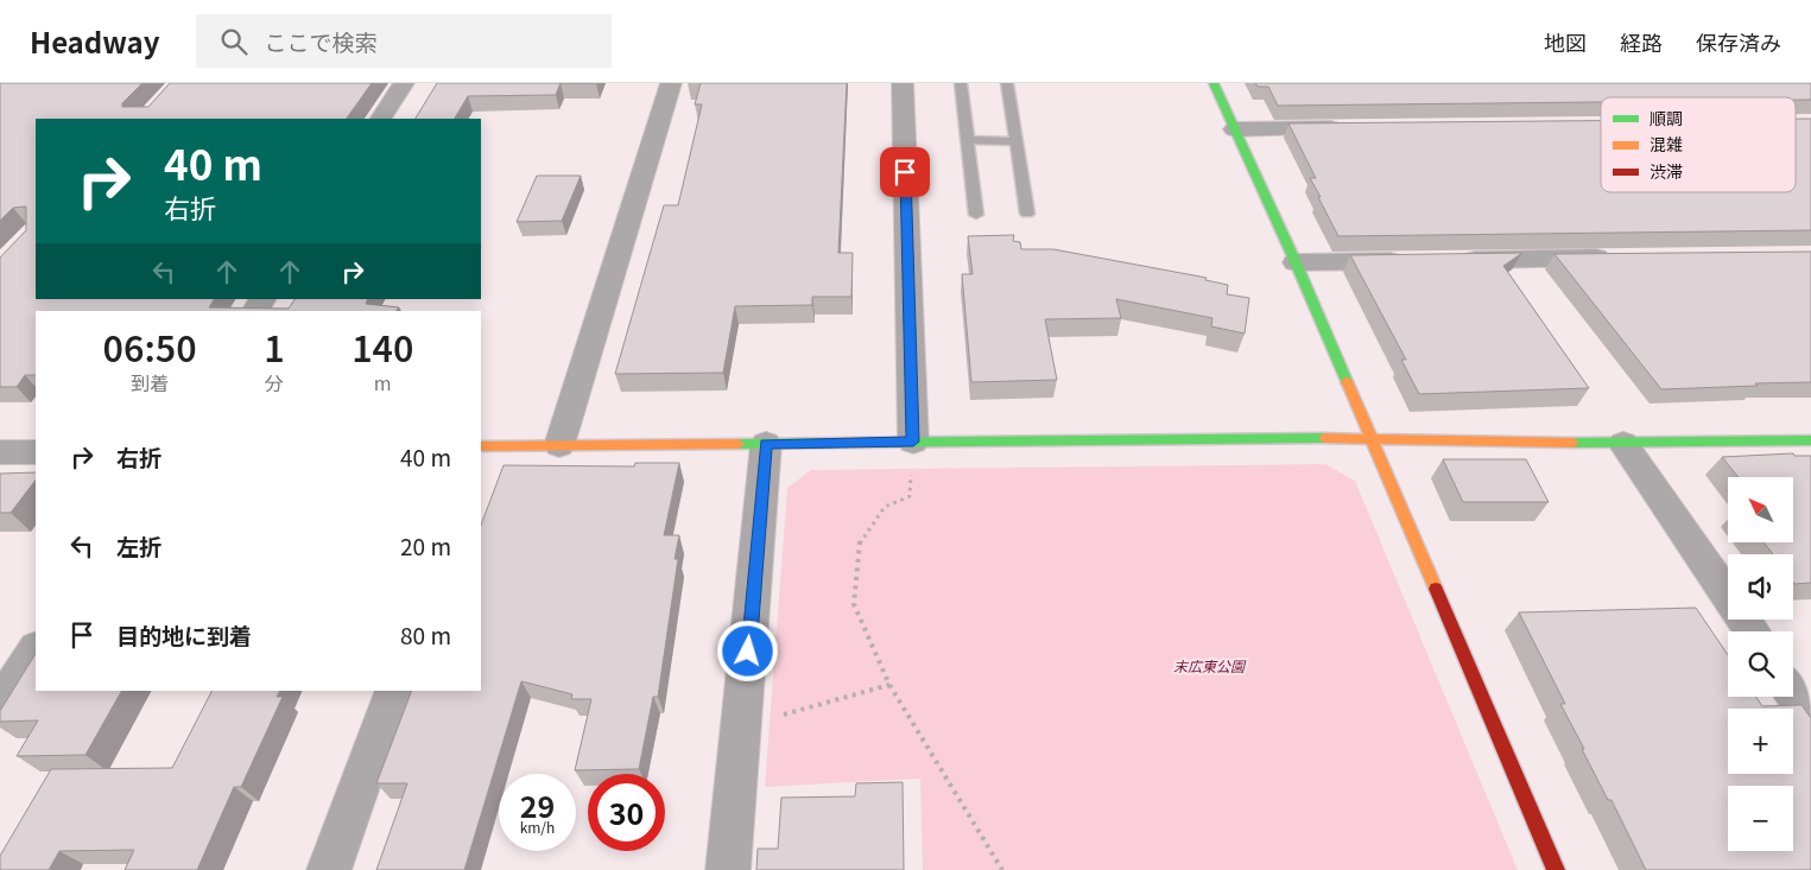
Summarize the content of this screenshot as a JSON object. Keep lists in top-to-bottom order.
{
  "parks": ["末広東公園"],
  "legend": ["順調", "混雑", "渋滞"],
  "north": "top left",
  "page": {
    "header": "Headway",
    "search": "ここで検索",
    "nav": ["地図", "経路", "保存済み"],
    "turn": ["40 m", "右折"],
    "eta": [
      "06:50",
      "到着",
      "1",
      "分",
      "140",
      "m"
    ],
    "list": [
      {
        "name": "右折",
        "value": "40 m"
      },
      {
        "name": "左折",
        "value": "20 m"
      },
      {
        "name": "目的地に到着",
        "value": "80 m"
      }
    ],
    "map_buttons": ["+", "−"],
    "speed": "29 km/h",
    "limit": "30"
  }
}
